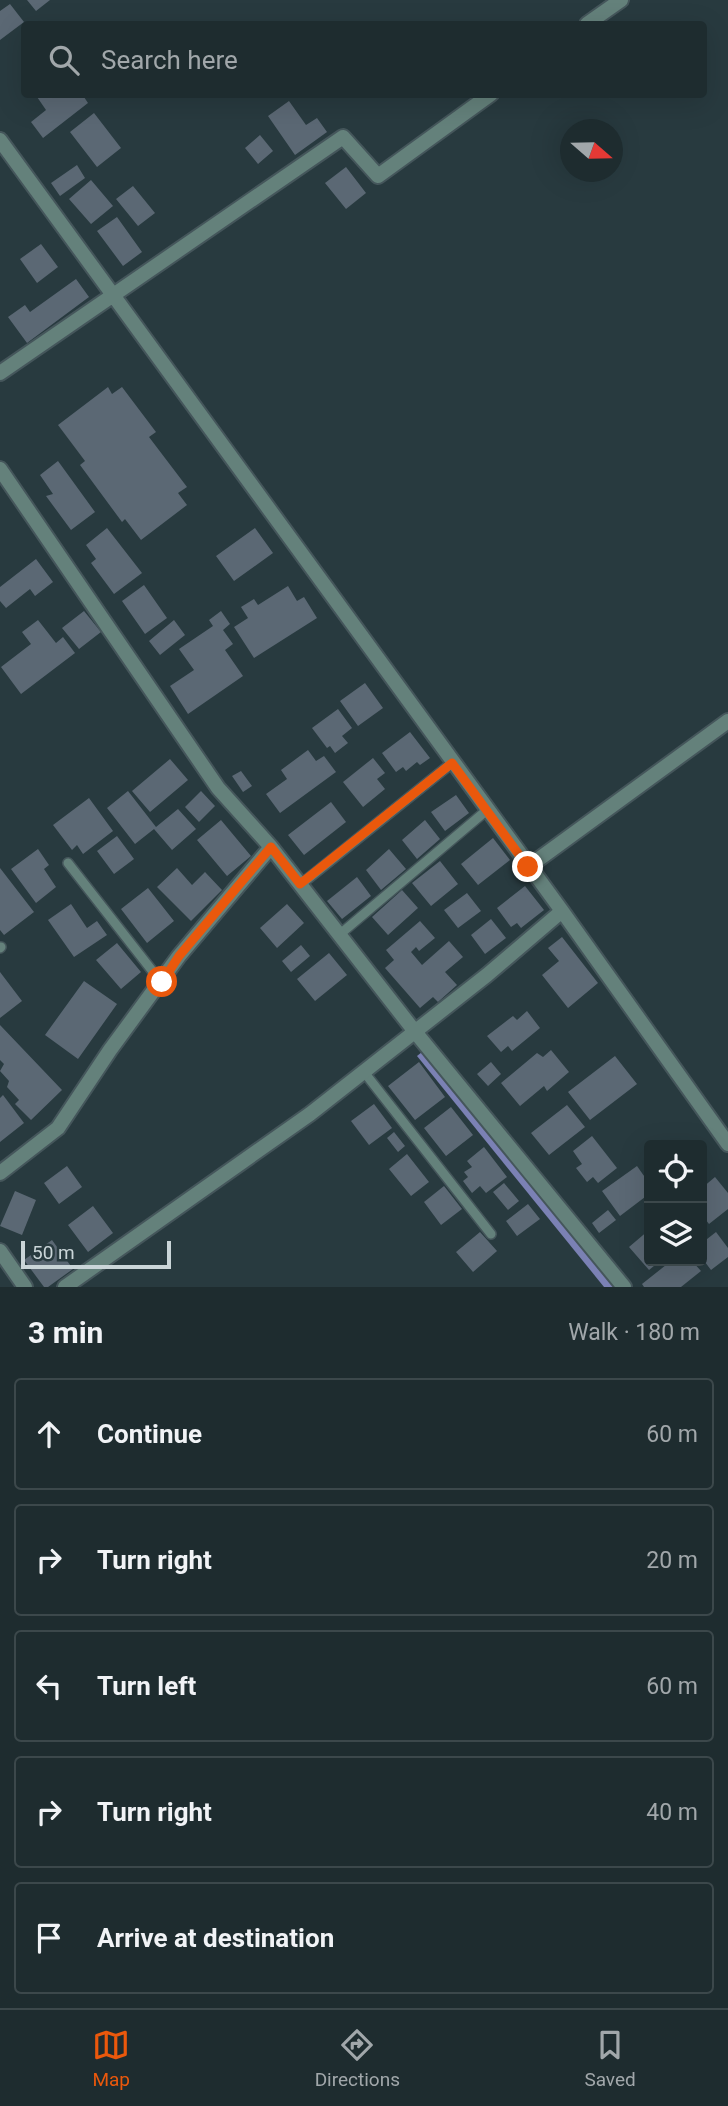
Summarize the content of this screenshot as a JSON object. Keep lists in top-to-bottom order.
{
  "scale_bar": "50 m",
  "north": "right",
  "page": {
    "search": "Search here",
    "scale": "50 m",
    "heading": ["3 min", "Walk · 180 m"],
    "list": [
      ["Continue", "60 m"],
      ["Turn right", "20 m"],
      ["Turn left", "60 m"],
      ["Turn right", "40 m"],
      "Arrive at destination"
    ],
    "nav": ["Map", "Directions", "Saved"]
  }
}
